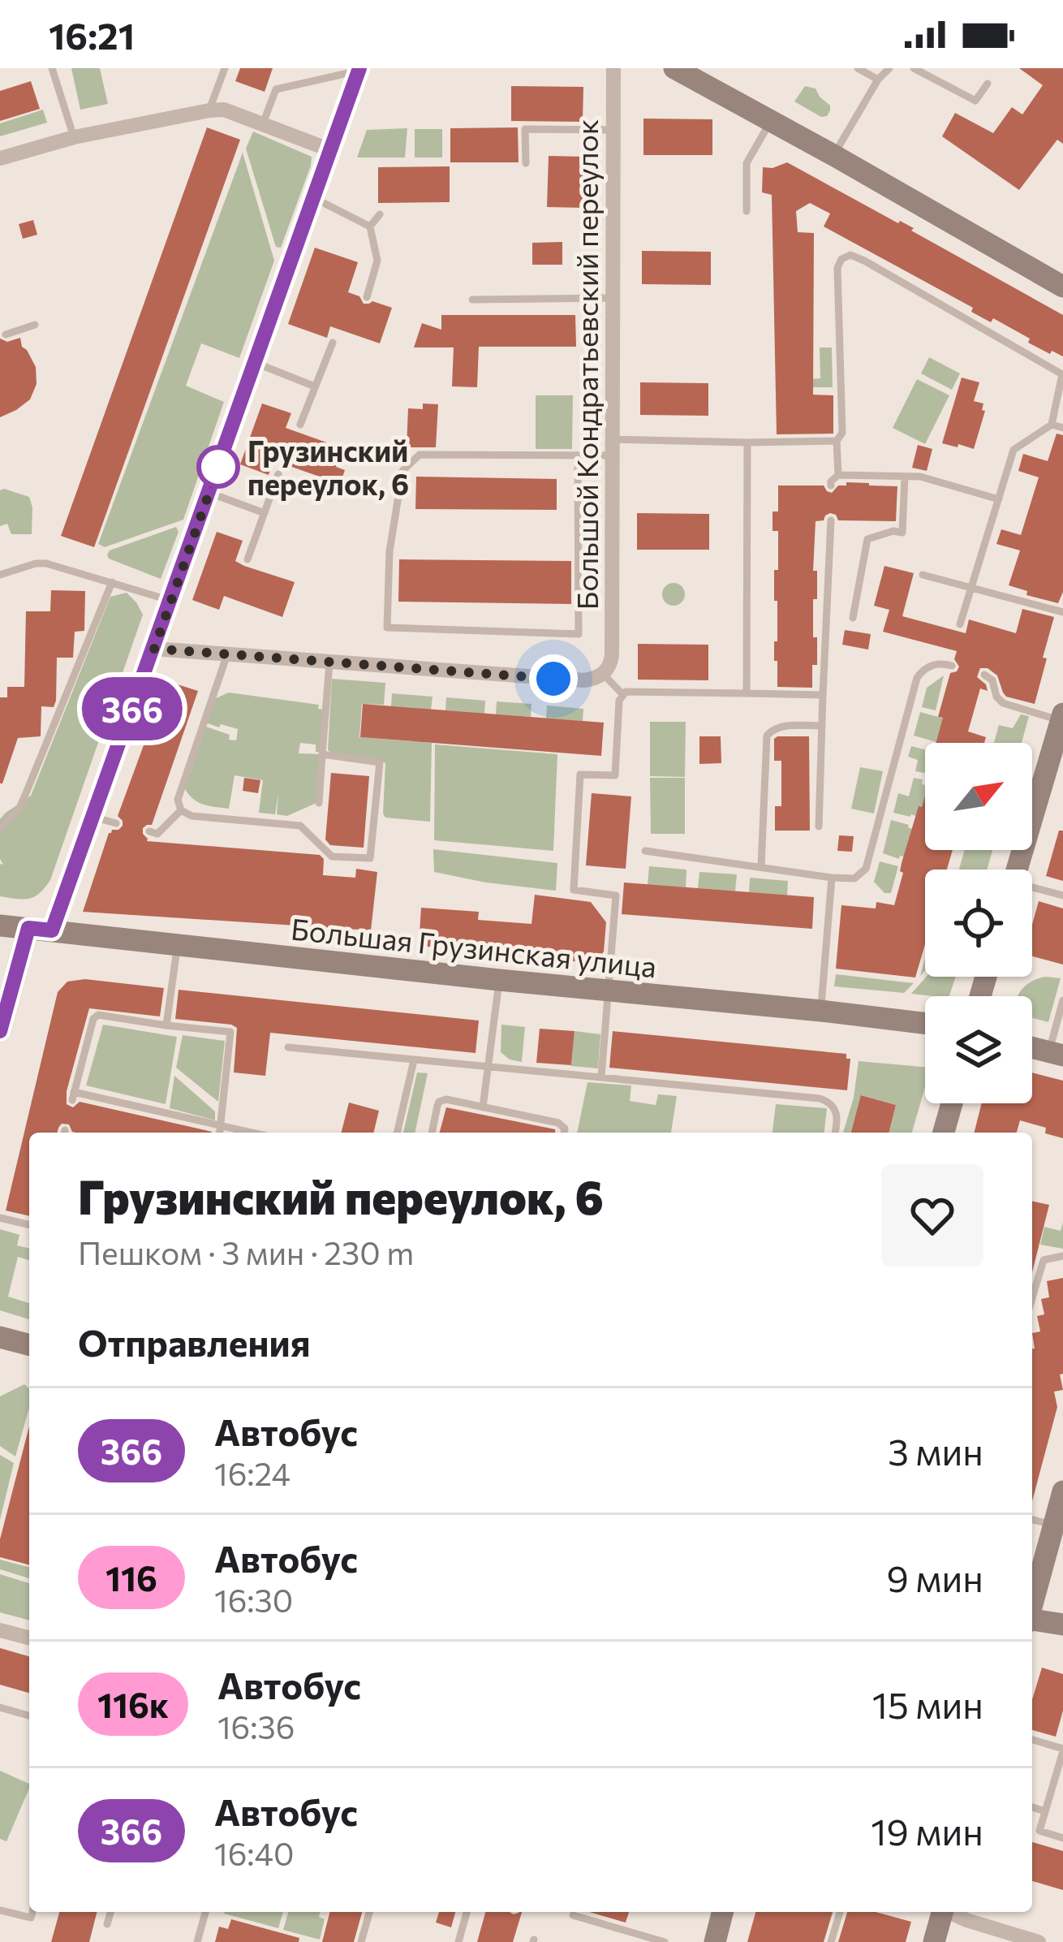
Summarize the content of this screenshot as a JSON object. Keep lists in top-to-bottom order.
{
  "streets": {
    "main road": ["Большая Грузинская улица"],
    "street": ["Большой Кондратьевский переулок"]
  },
  "places": ["Грузинский переулок, 6"],
  "lines": ["bus line 366"],
  "north": "top right",
  "page": {
    "status": "16:21",
    "on_map": "366",
    "heading": [
      ["Грузинский переулок, 6", "Пешком · 3 мин · 230 m"],
      "Отправления"
    ],
    "list": [
      {
        "mark": "366",
        "name": "Автобус",
        "note": "16:24",
        "value": "3 мин"
      },
      {
        "mark": "116",
        "name": "Автобус",
        "note": "16:30",
        "value": "9 мин"
      },
      {
        "mark": "116к",
        "name": "Автобус",
        "note": "16:36",
        "value": "15 мин"
      },
      {
        "mark": "366",
        "name": "Автобус",
        "note": "16:40",
        "value": "19 мин"
      }
    ]
  }
}
